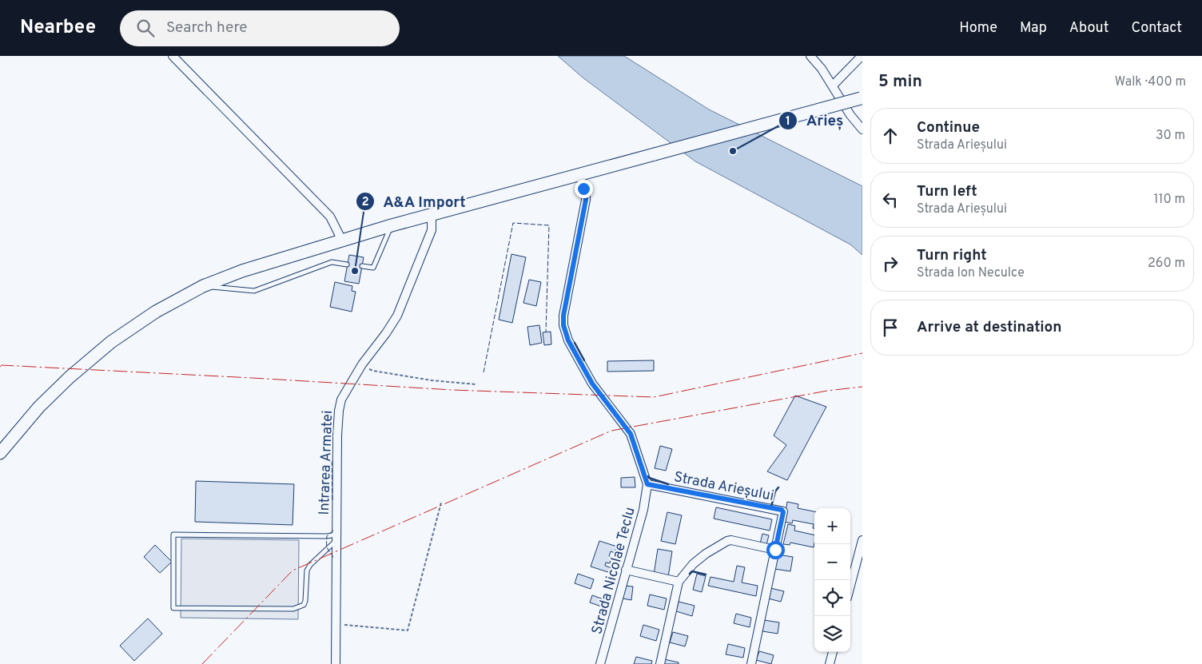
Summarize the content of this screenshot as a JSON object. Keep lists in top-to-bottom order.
{
  "streets": {
    "street": ["Intrarea Armatei", "Strada Arieșului", "Strada Nicolae Teclu"]
  },
  "crossings": [
    ["Strada Arieșului", "Strada Nicolae Teclu"]
  ],
  "places": ["Arieș", "A&A Import"],
  "page": {
    "header": "Nearbee",
    "search": "Search here",
    "nav": [
      "Home",
      "Map",
      "About",
      "Contact"
    ],
    "heading": ["5 min", "Walk · 400 m"],
    "list": [
      ["Continue", "Strada Arieșului", "30 m"],
      ["Turn left", "Strada Arieșului", "110 m"],
      ["Turn right", "Strada Ion Neculce", "260 m"],
      "Arrive at destination"
    ],
    "map_buttons": ["+", "−"]
  }
}
